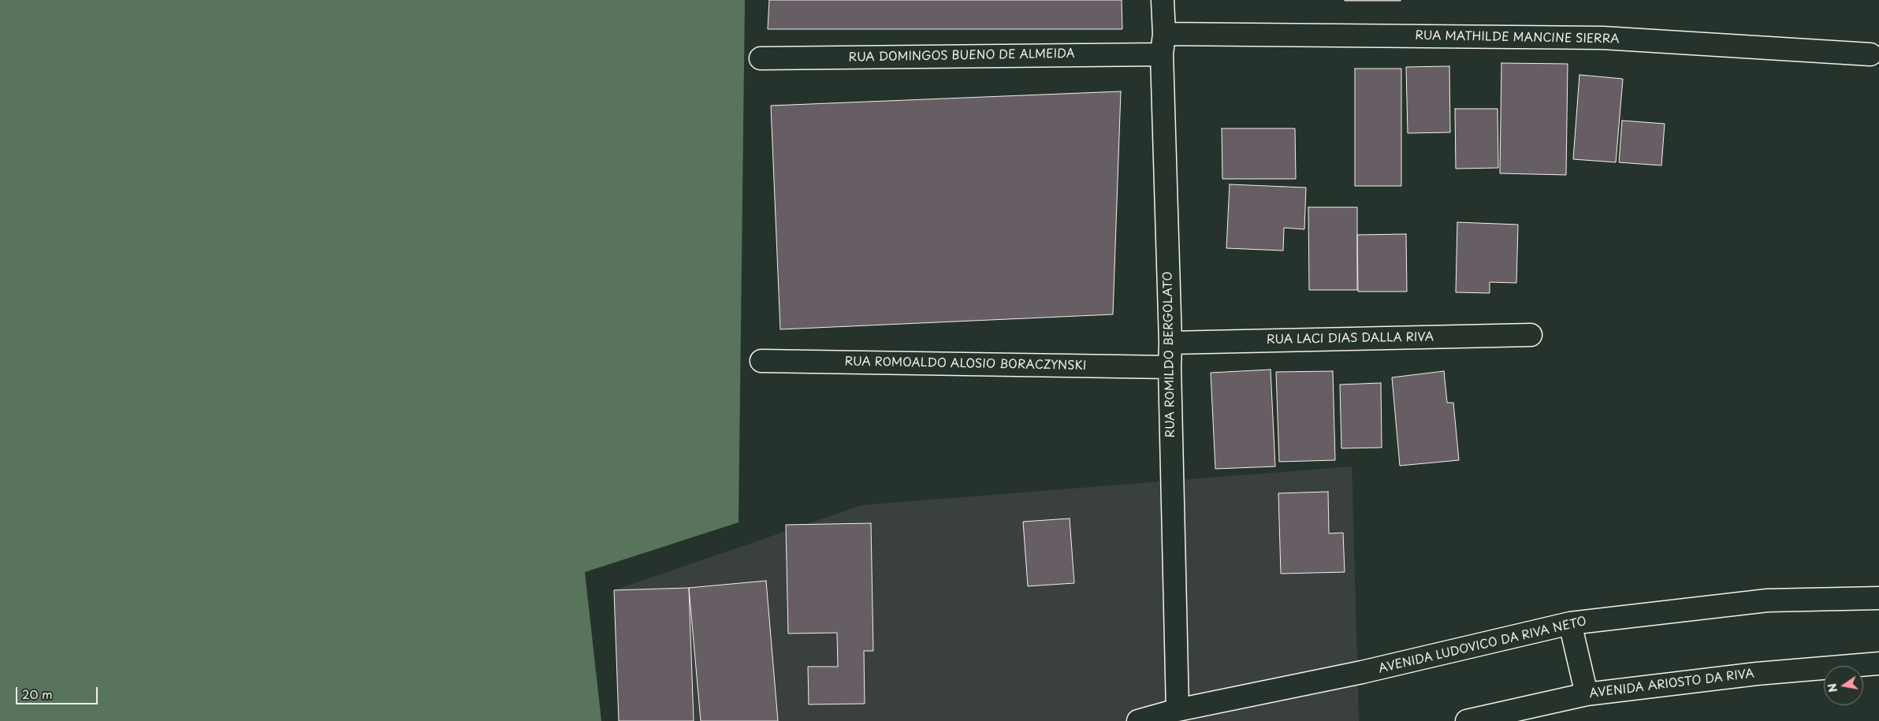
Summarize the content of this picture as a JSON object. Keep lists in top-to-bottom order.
{
  "streets": {
    "street": [
      "RUA MATHILDE MANCINE SIERRA",
      "RUA DOMINGOS BUENO DE ALMEIDA",
      "RUA LACI DIAS DALLA RIVA",
      "RUA ROMILDO BERGOLATO",
      "RUA ROMOALDO ALOSIO BORACZYNSKI",
      "AVENIDA LUDOVICO DA RIVA NETO",
      "AVENIDA ARIOSTO DA RIVA"
    ]
  },
  "crossings": [
    ["RUA MATHILDE MANCINE SIERRA", "RUA DOMINGOS BUENO DE ALMEIDA"],
    ["RUA MATHILDE MANCINE SIERRA", "RUA ROMILDO BERGOLATO"],
    ["RUA DOMINGOS BUENO DE ALMEIDA", "RUA ROMILDO BERGOLATO"],
    ["RUA LACI DIAS DALLA RIVA", "RUA ROMILDO BERGOLATO"],
    ["RUA ROMILDO BERGOLATO", "RUA ROMOALDO ALOSIO BORACZYNSKI"],
    ["RUA ROMILDO BERGOLATO", "AVENIDA LUDOVICO DA RIVA NETO"]
  ],
  "scale_bar": "20 m",
  "north": "left"
}
